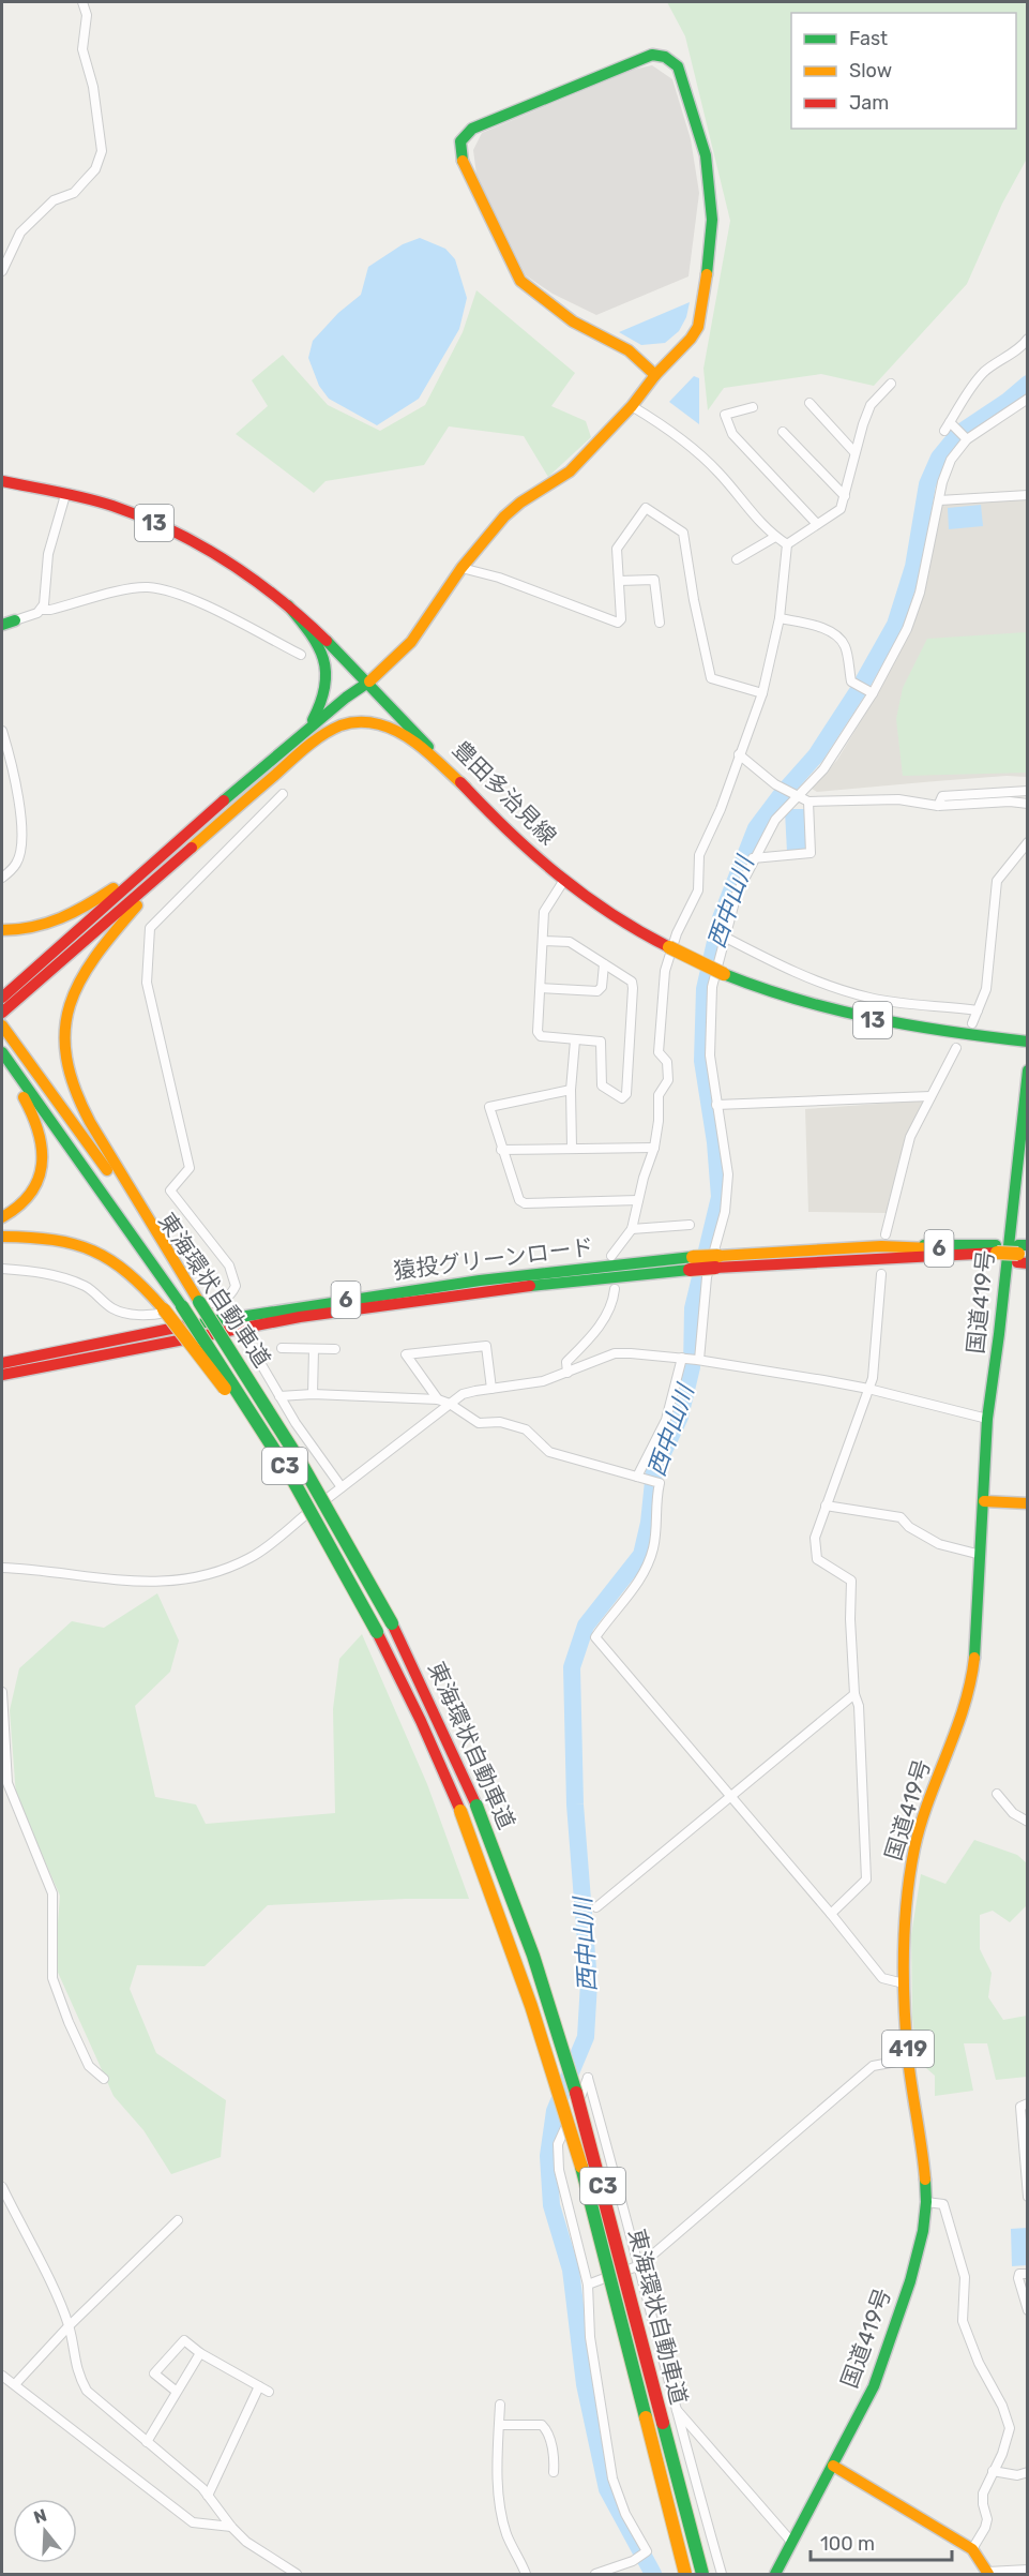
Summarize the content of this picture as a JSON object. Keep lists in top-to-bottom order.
{
  "streets": {
    "main road": [
      "13",
      "豊田多治見線",
      "6",
      "猿投グリーンロード",
      "東海環状自動車道",
      "国道419号",
      "C3",
      "419"
    ]
  },
  "water": ["西中山川"],
  "legend": ["Fast", "Slow", "Jam"],
  "scale_bar": "100 m",
  "north": "top"
}
